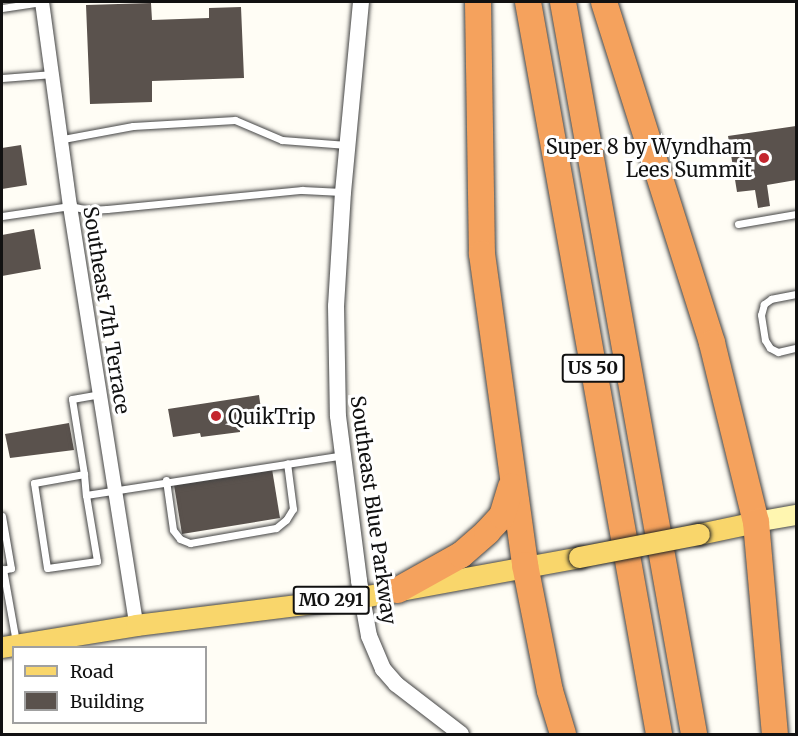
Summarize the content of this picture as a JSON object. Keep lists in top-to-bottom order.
{
  "streets": {
    "highway": ["US 50"],
    "main road": ["MO 291"],
    "street": ["Southeast 7th Terrace", "Southeast Blue Parkway"]
  },
  "crossings": [
    ["Southeast 7th Terrace", "MO 291"],
    ["Southeast Blue Parkway", "MO 291"]
  ],
  "places": ["Super 8 by Wyndham Lees Summit", "QuikTrip"],
  "legend": ["Road", "Building"]
}
